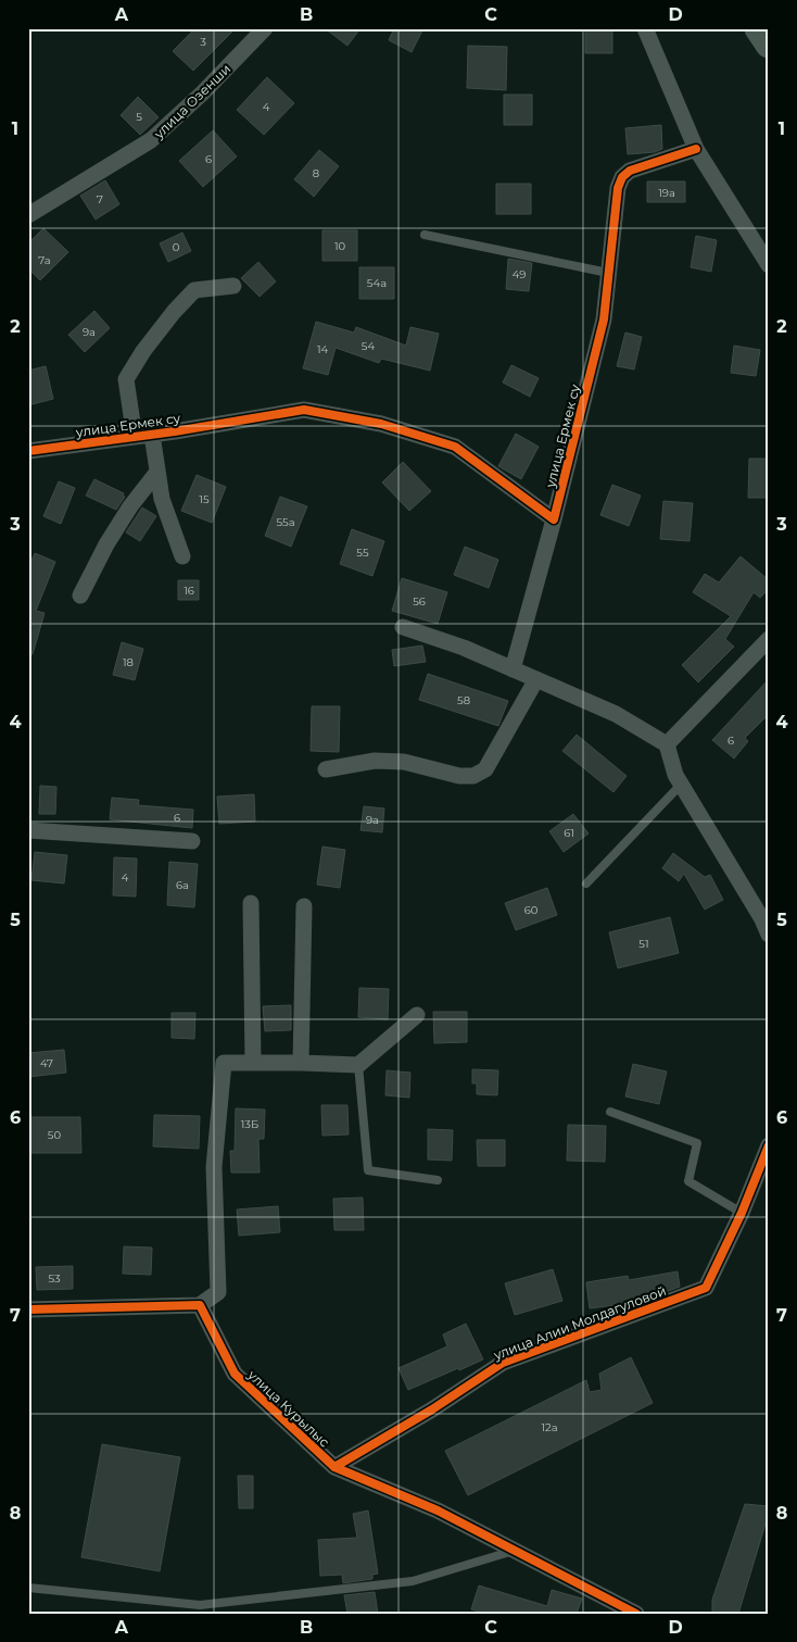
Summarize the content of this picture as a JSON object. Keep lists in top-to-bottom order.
{
  "streets": {
    "street": [
      "улица Озенши",
      "улица Ермек су",
      "улица Алии Молдагуловой",
      "улица Курылыс"
    ]
  },
  "crossings": [
    ["улица Алии Молдагуловой", "улица Курылыс"]
  ],
  "house_numbers": [
    "3",
    "4",
    "5",
    "6",
    "8",
    "19а",
    "7",
    "10",
    "0",
    "7а",
    "49",
    "54а",
    "9а",
    "54",
    "14",
    "15",
    "55а",
    "55",
    "16",
    "56",
    "18",
    "58",
    "6",
    "6",
    "9а",
    "61",
    "4",
    "6а",
    "60",
    "51",
    "47",
    "13Б",
    "50",
    "53",
    "12а"
  ],
  "grid": {
    "columns": [
      "A",
      "B",
      "C",
      "D"
    ],
    "rows": [
      "1",
      "2",
      "3",
      "4",
      "5",
      "6",
      "7",
      "8"
    ]
  }
}
